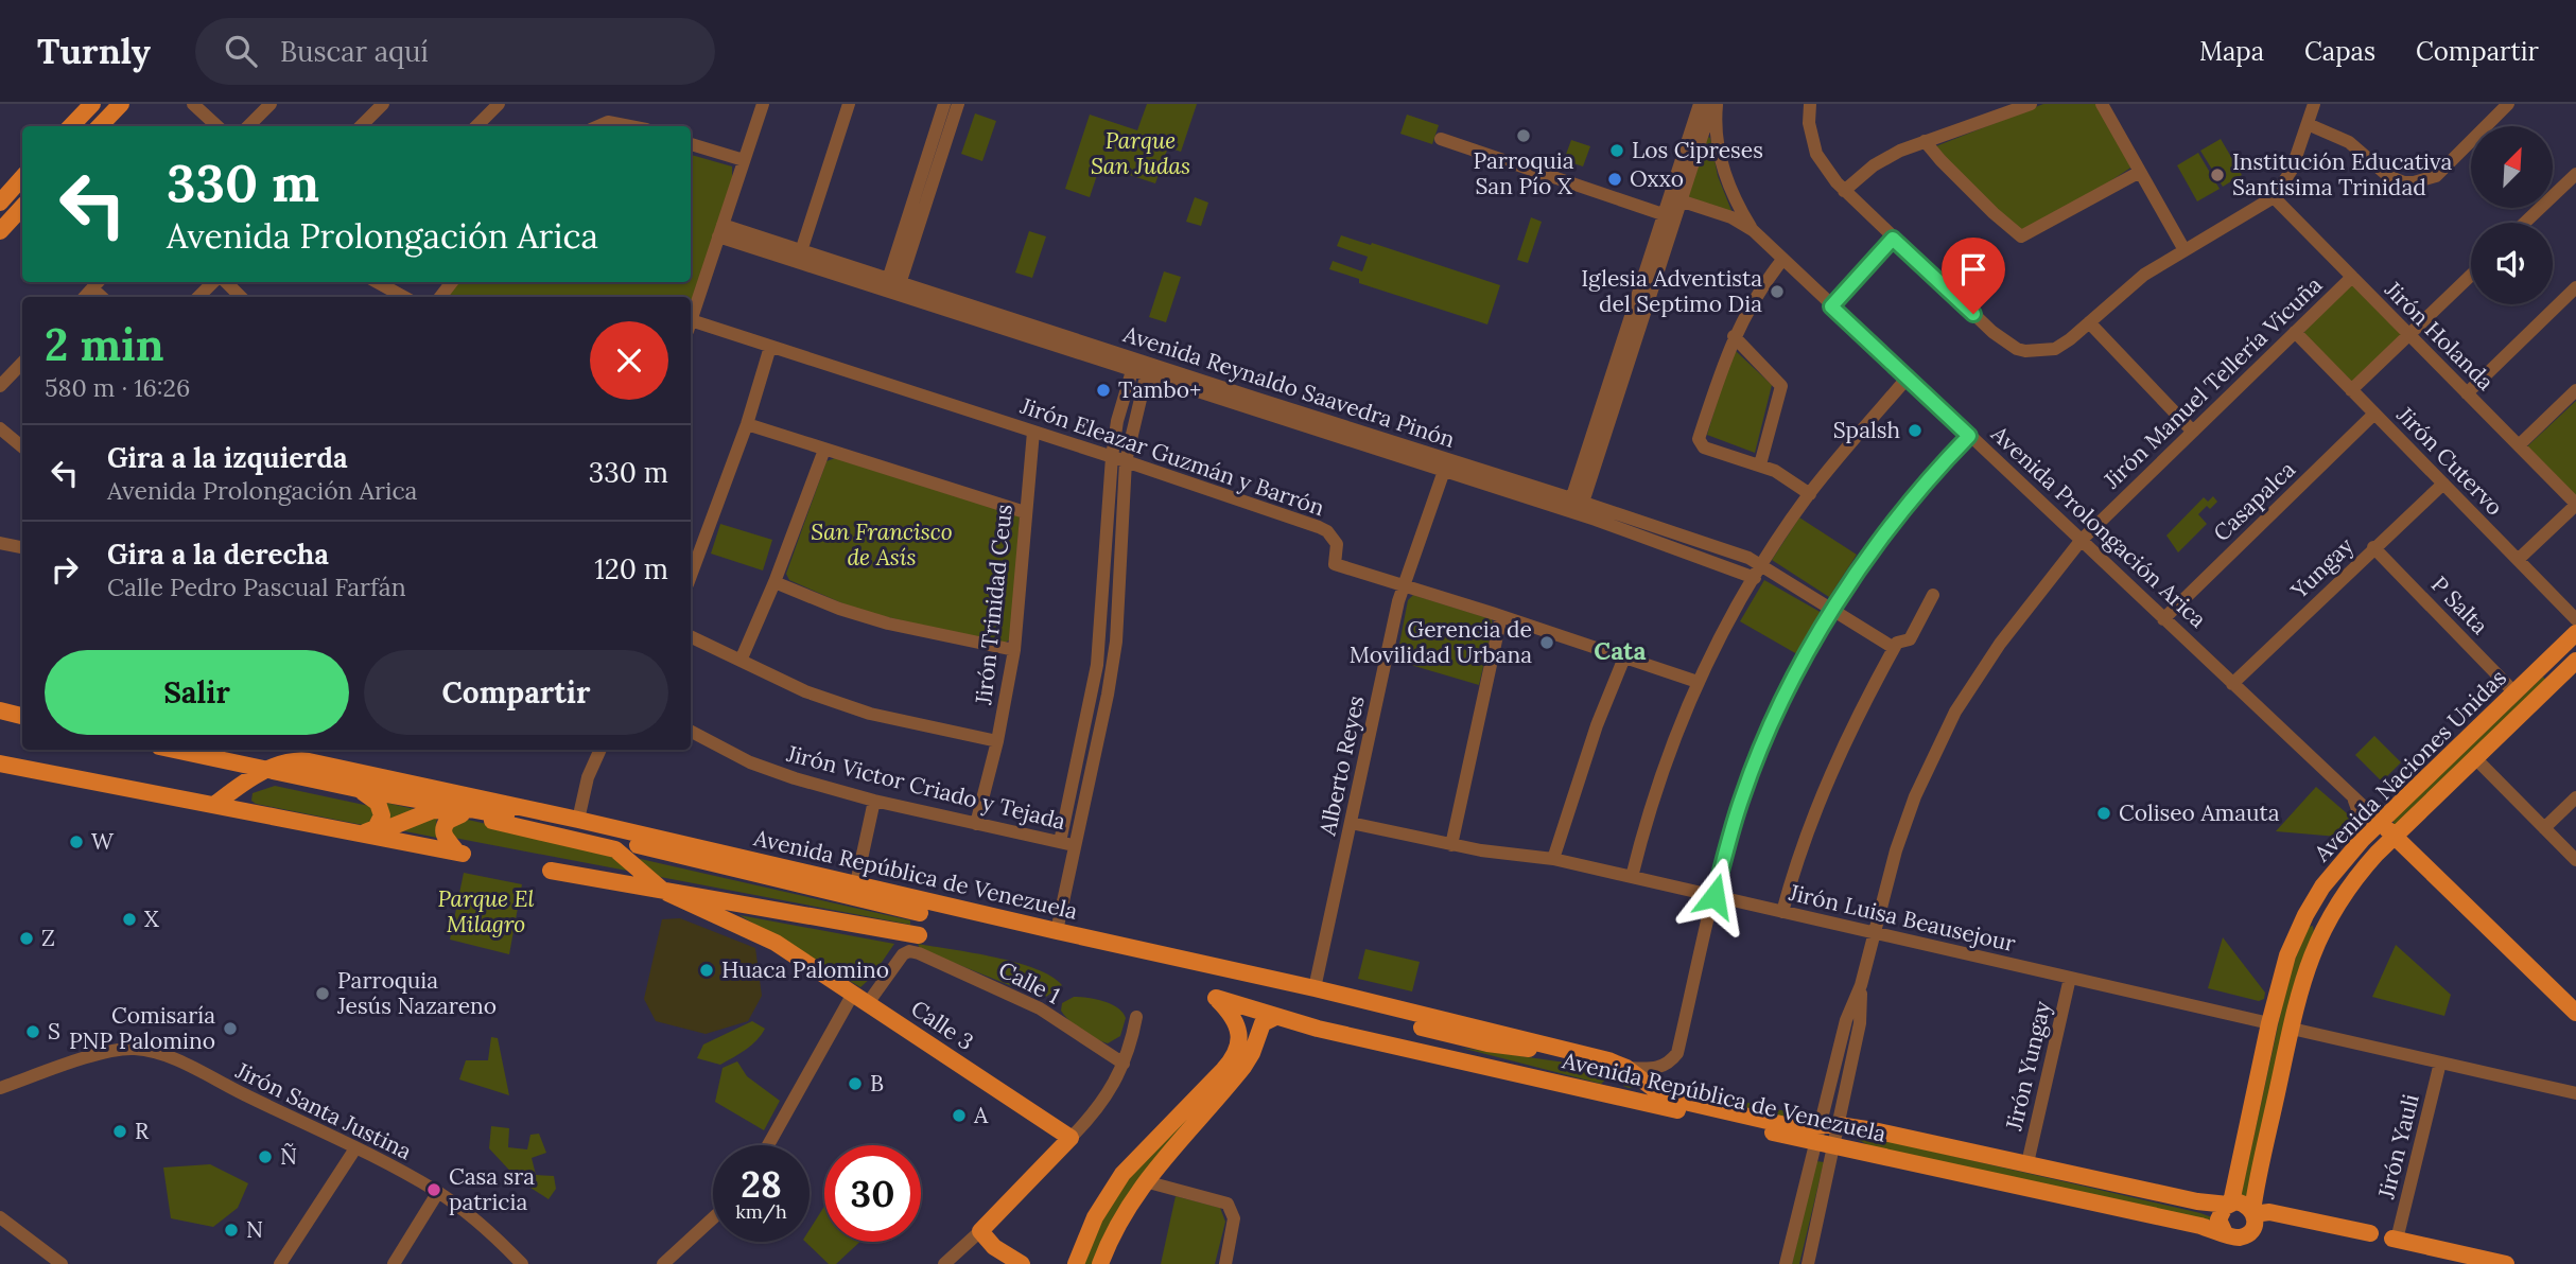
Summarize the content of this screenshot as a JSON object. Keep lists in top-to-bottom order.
{
  "streets": {
    "main road": [
      "Avenida Prolongación Arica",
      "Avenida Naciones Unidas",
      "Avenida República de Venezuela",
      "Calle 3"
    ],
    "street": [
      "Jirón Holanda",
      "Jirón Manuel Tellería Vicuña",
      "Avenida Reynaldo Saavedra Pinón",
      "Jirón Eleazar Guzmán y Barrón",
      "Jirón Cutervo",
      "Casapalca",
      "Yungay",
      "Jirón Trinidad Ceus",
      "P Salta",
      "Alberto Reyes",
      "Jirón Victor Criado y Tejada",
      "Jirón Luisa Beausejour",
      "Calle 1",
      "Jirón Yungay",
      "Jirón Santa Justina",
      "Jirón Yauli"
    ]
  },
  "crossings": [
    ["Jirón Holanda", "Jirón Manuel Tellería Vicuña"],
    ["Jirón Manuel Tellería Vicuña", "Jirón Cutervo"],
    ["Jirón Manuel Tellería Vicuña", "Avenida Prolongación Arica"],
    ["Jirón Manuel Tellería Vicuña", "Avenida República de Venezuela"],
    ["Jirón Manuel Tellería Vicuña", "Jirón Luisa Beausejour"],
    ["Avenida Reynaldo Saavedra Pinón", "Alberto Reyes"],
    ["Jirón Eleazar Guzmán y Barrón", "Jirón Trinidad Ceus"],
    ["Jirón Eleazar Guzmán y Barrón", "Alberto Reyes"],
    ["Jirón Cutervo", "Casapalca"],
    ["Jirón Cutervo", "Yungay"],
    ["Casapalca", "Avenida Prolongación Arica"],
    ["Avenida Prolongación Arica", "Yungay"],
    ["Avenida Prolongación Arica", "Avenida Naciones Unidas"],
    ["Yungay", "P Salta"],
    ["Jirón Trinidad Ceus", "Jirón Victor Criado y Tejada"],
    ["P Salta", "Avenida Naciones Unidas"],
    ["Alberto Reyes", "Avenida República de Venezuela"],
    ["Alberto Reyes", "Jirón Luisa Beausejour"],
    ["Avenida Naciones Unidas", "Avenida República de Venezuela"],
    ["Avenida Naciones Unidas", "Jirón Luisa Beausejour"],
    ["Avenida República de Venezuela", "Jirón Yungay"],
    ["Jirón Luisa Beausejour", "Jirón Yungay"],
    ["Calle 1", "Calle 3"]
  ],
  "districts": ["Cata"],
  "parks": ["Parque San Judas", "San Francisco de Asís", "Parque El Milagro"],
  "places": [
    "Parroquia San Pío X",
    "Los Cipreses",
    "Institución Educativa Santisima Trinidad",
    "Oxxo",
    "Iglesia Adventista del Septimo Dia",
    "Tambo+",
    "Spalsh",
    "Gerencia de Movilidad Urbana",
    "Coliseo Amauta",
    "W",
    "X",
    "Z",
    "Huaca Palomino",
    "Parroquia Jesús Nazareno",
    "Comisaría PNP Palomino",
    "S",
    "B",
    "A",
    "R",
    "Ñ",
    "Casa sra patricia",
    "N"
  ],
  "north": "top right",
  "page": {
    "header": "Turnly",
    "search": "Buscar aquí",
    "nav": ["Mapa", "Capas", "Compartir"],
    "turn": ["330 m", "Avenida Prolongación Arica"],
    "heading": ["2 min", "580 m · 16:26"],
    "list": [
      {
        "name": "Gira a la izquierda",
        "note": "Avenida Prolongación Arica",
        "value": "330 m"
      },
      {
        "name": "Gira a la derecha",
        "note": "Calle Pedro Pascual Farfán",
        "value": "120 m"
      }
    ],
    "buttons": ["Salir", "Compartir"],
    "speed": "28 km/h",
    "limit": "30"
  }
}
